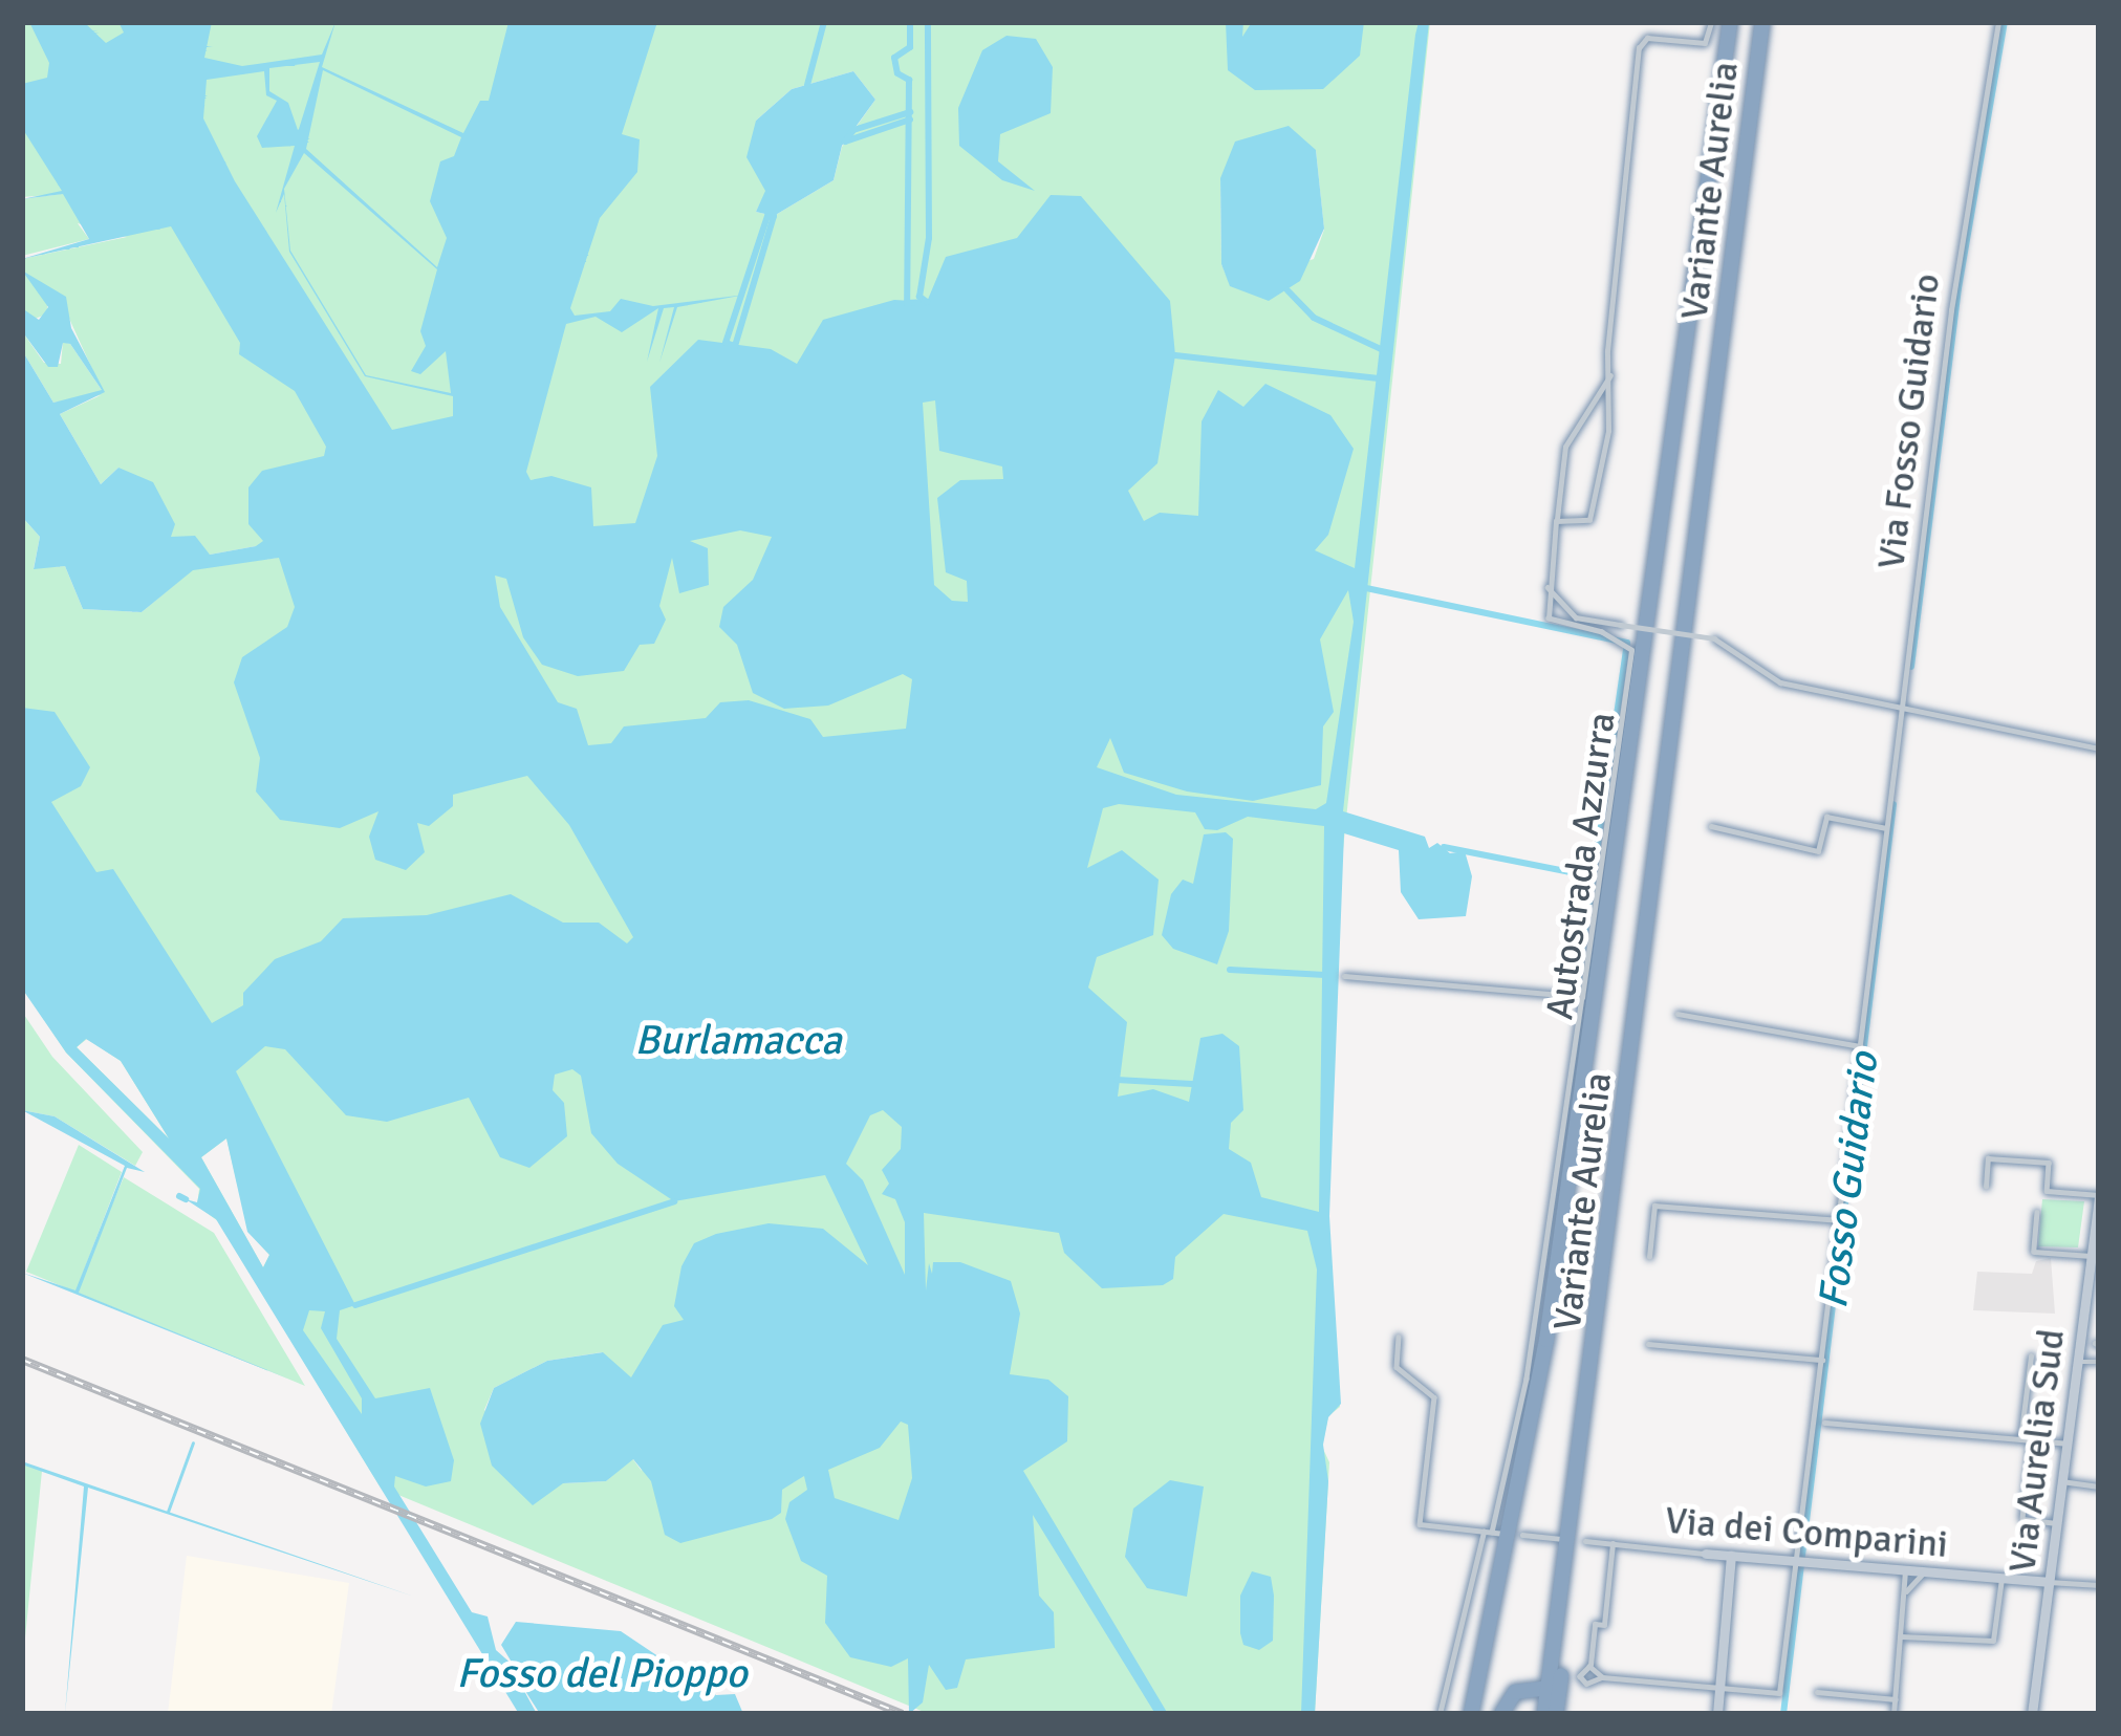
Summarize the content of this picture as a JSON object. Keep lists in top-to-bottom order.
{
  "streets": {
    "highway": ["Variante Aurelia", "Autostrada Azzurra"],
    "main road": ["Via Aurelia Sud", "Via dei Comparini"],
    "street": ["Via Fosso Guidario"]
  },
  "crossings": [
    ["Via Fosso Guidario", "Via dei Comparini"],
    ["Via Aurelia Sud", "Via dei Comparini"]
  ],
  "water": ["Burlamacca", "Fosso Guidario", "Fosso del Pioppo"]
}
